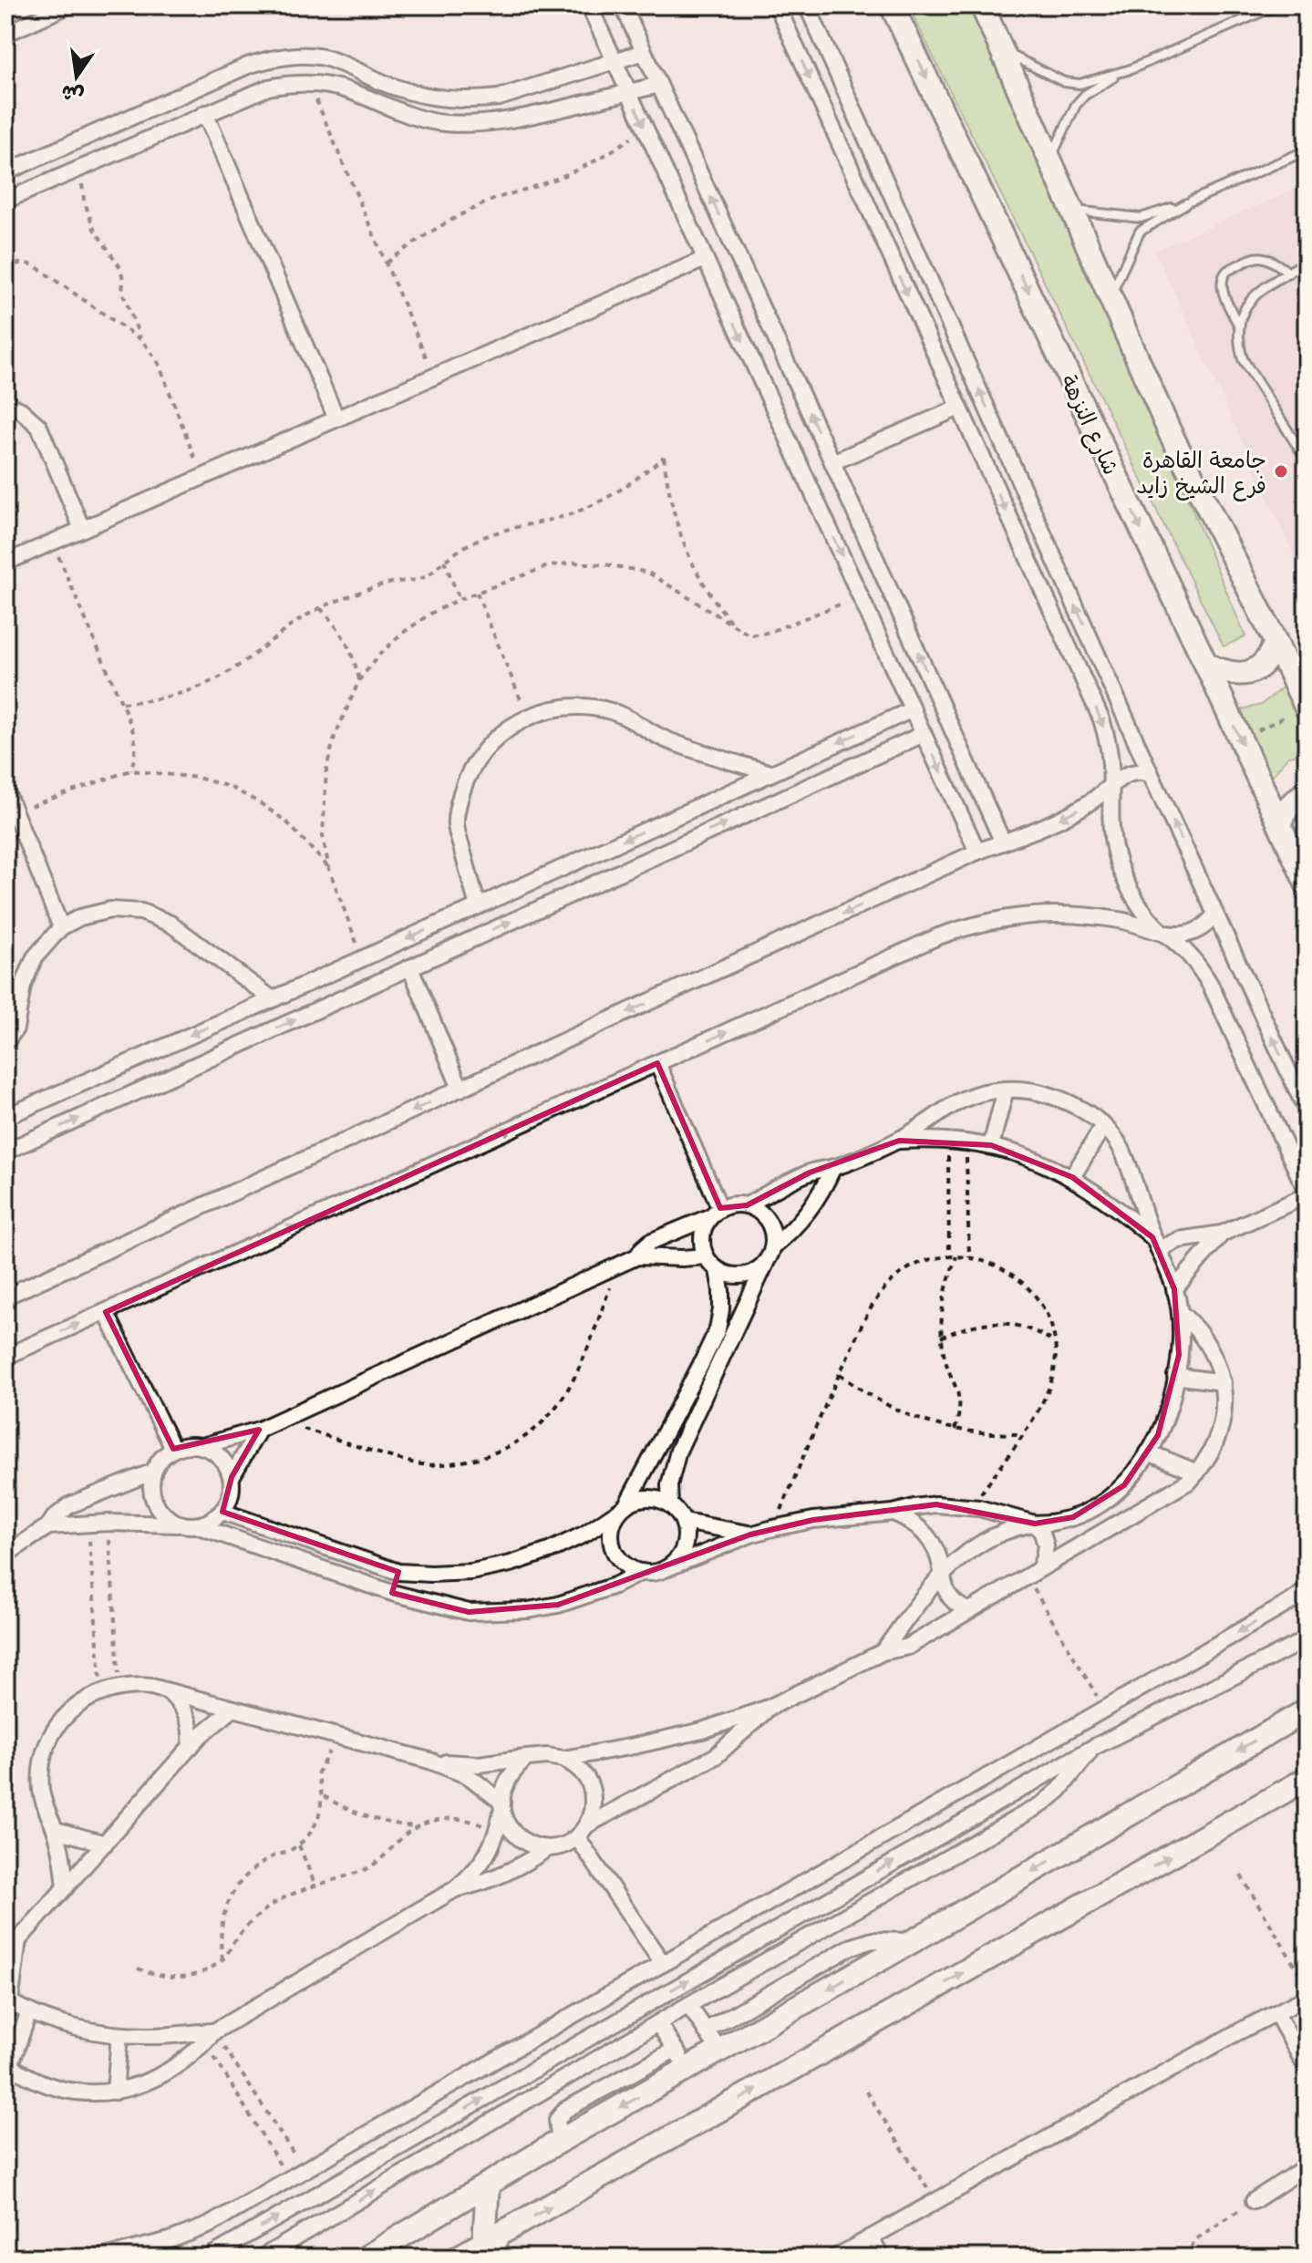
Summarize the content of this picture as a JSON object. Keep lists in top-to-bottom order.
{
  "streets": {
    "street": ["شارع النزهة"]
  },
  "places": ["جامعة القاهرة فرع الشيخ زايد"],
  "north": "bottom"
}
